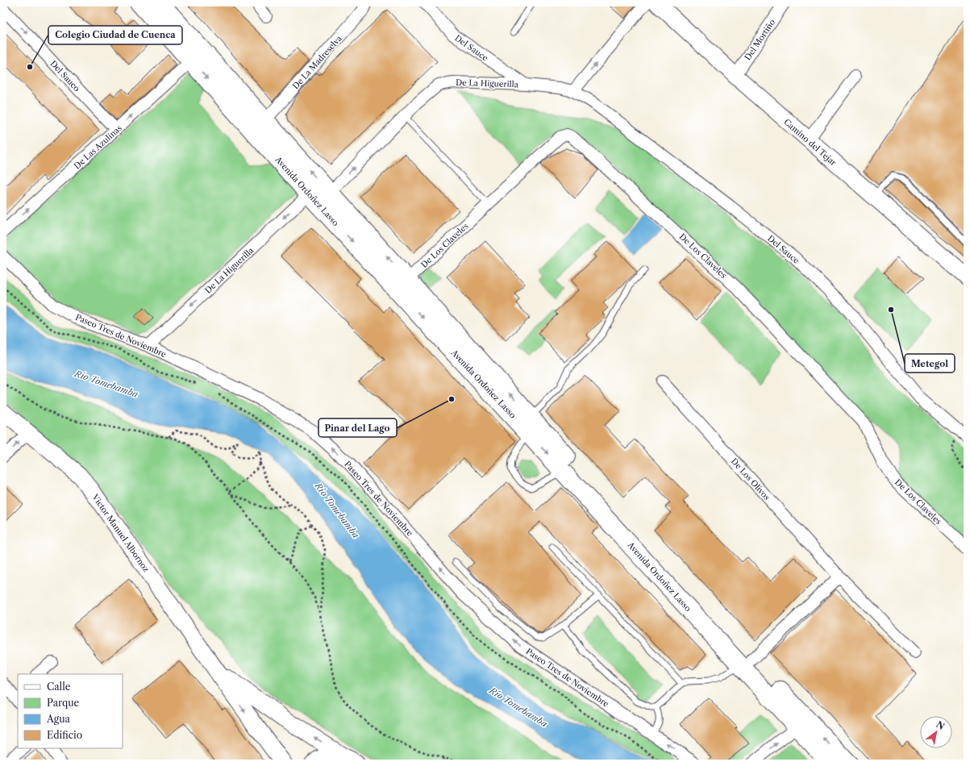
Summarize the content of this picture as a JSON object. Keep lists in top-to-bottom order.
{
  "streets": {
    "main road": ["Avenida Ordoñez Lasso"],
    "street": [
      "Del Mortiño",
      "Del Sauce",
      "De La Madreselva",
      "Del Sauco",
      "De La Higuerilla",
      "Camino del Tejar",
      "De Las Azulinas",
      "De Los Claveles",
      "Paseo Tres de Noviembre",
      "De Los Olivos",
      "Victor Manuel Albornoz"
    ]
  },
  "crossings": [
    ["Del Mortiño", "Camino del Tejar"],
    ["Del Sauce", "De La Higuerilla"],
    ["De La Madreselva", "Avenida Ordoñez Lasso"],
    ["Del Sauco", "De Las Azulinas"],
    ["De La Higuerilla", "Avenida Ordoñez Lasso"],
    ["De La Higuerilla", "Paseo Tres de Noviembre"],
    ["De Las Azulinas", "Avenida Ordoñez Lasso"],
    ["Avenida Ordoñez Lasso", "De Los Claveles"]
  ],
  "one_way": ["Del Sauco", "De Las Azulinas", "Paseo Tres de Noviembre"],
  "water": ["Río Tomebamba"],
  "places": ["Colegio Ciudad de Cuenca", "Metegol", "Pinar del Lago"],
  "legend": [
    "Calle",
    "Parque",
    "Agua",
    "Edificio"
  ],
  "north": "top right"
}
